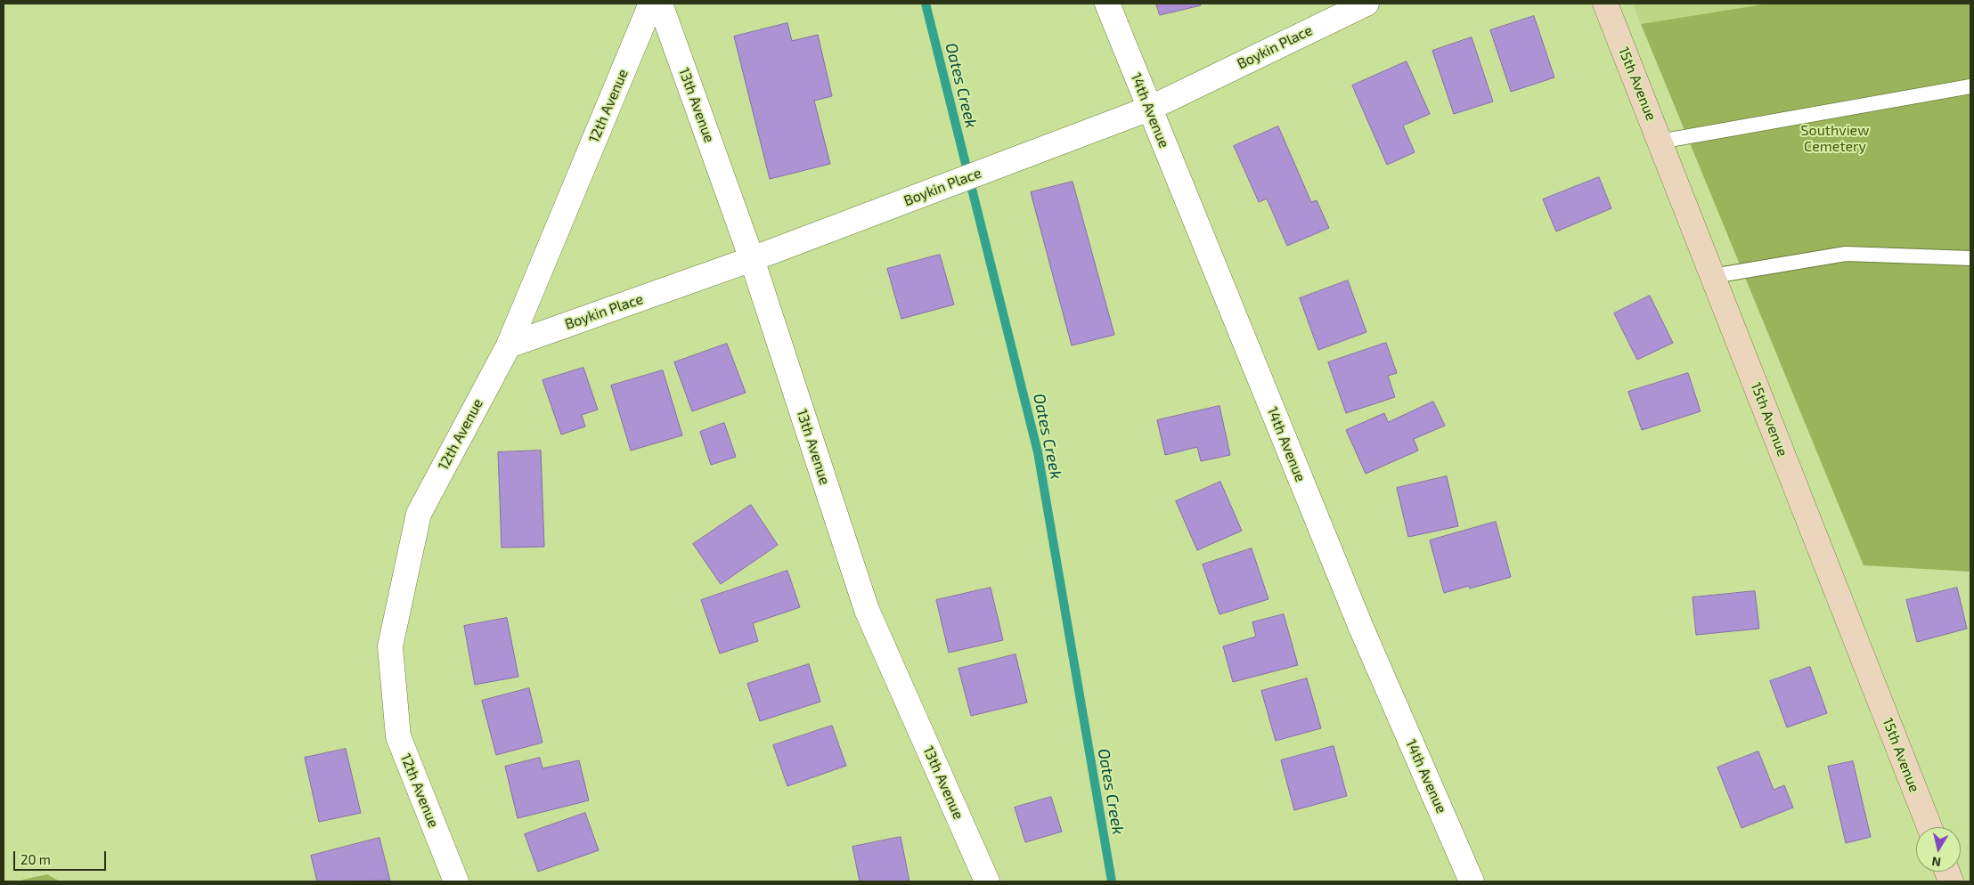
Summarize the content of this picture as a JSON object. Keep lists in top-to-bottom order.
{
  "streets": {
    "street": [
      "Boykin Place",
      "15th Avenue",
      "13th Avenue",
      "12th Avenue",
      "14th Avenue"
    ]
  },
  "crossings": [
    ["Boykin Place", "13th Avenue"],
    ["Boykin Place", "12th Avenue"],
    ["Boykin Place", "14th Avenue"]
  ],
  "water": ["Oates Creek"],
  "parks": ["Southview Cemetery"],
  "scale_bar": "20 m",
  "north": "bottom"
}
